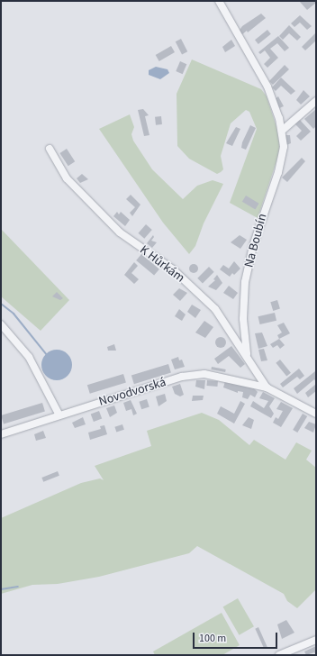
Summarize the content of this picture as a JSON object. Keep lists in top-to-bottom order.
{
  "streets": {
    "street": ["Na Boubín", "K Hůrkám", "Novodvorská"]
  },
  "crossings": [
    ["Na Boubín", "K Hůrkám"],
    ["K Hůrkám", "Novodvorská"]
  ],
  "scale_bar": "100 m"
}
